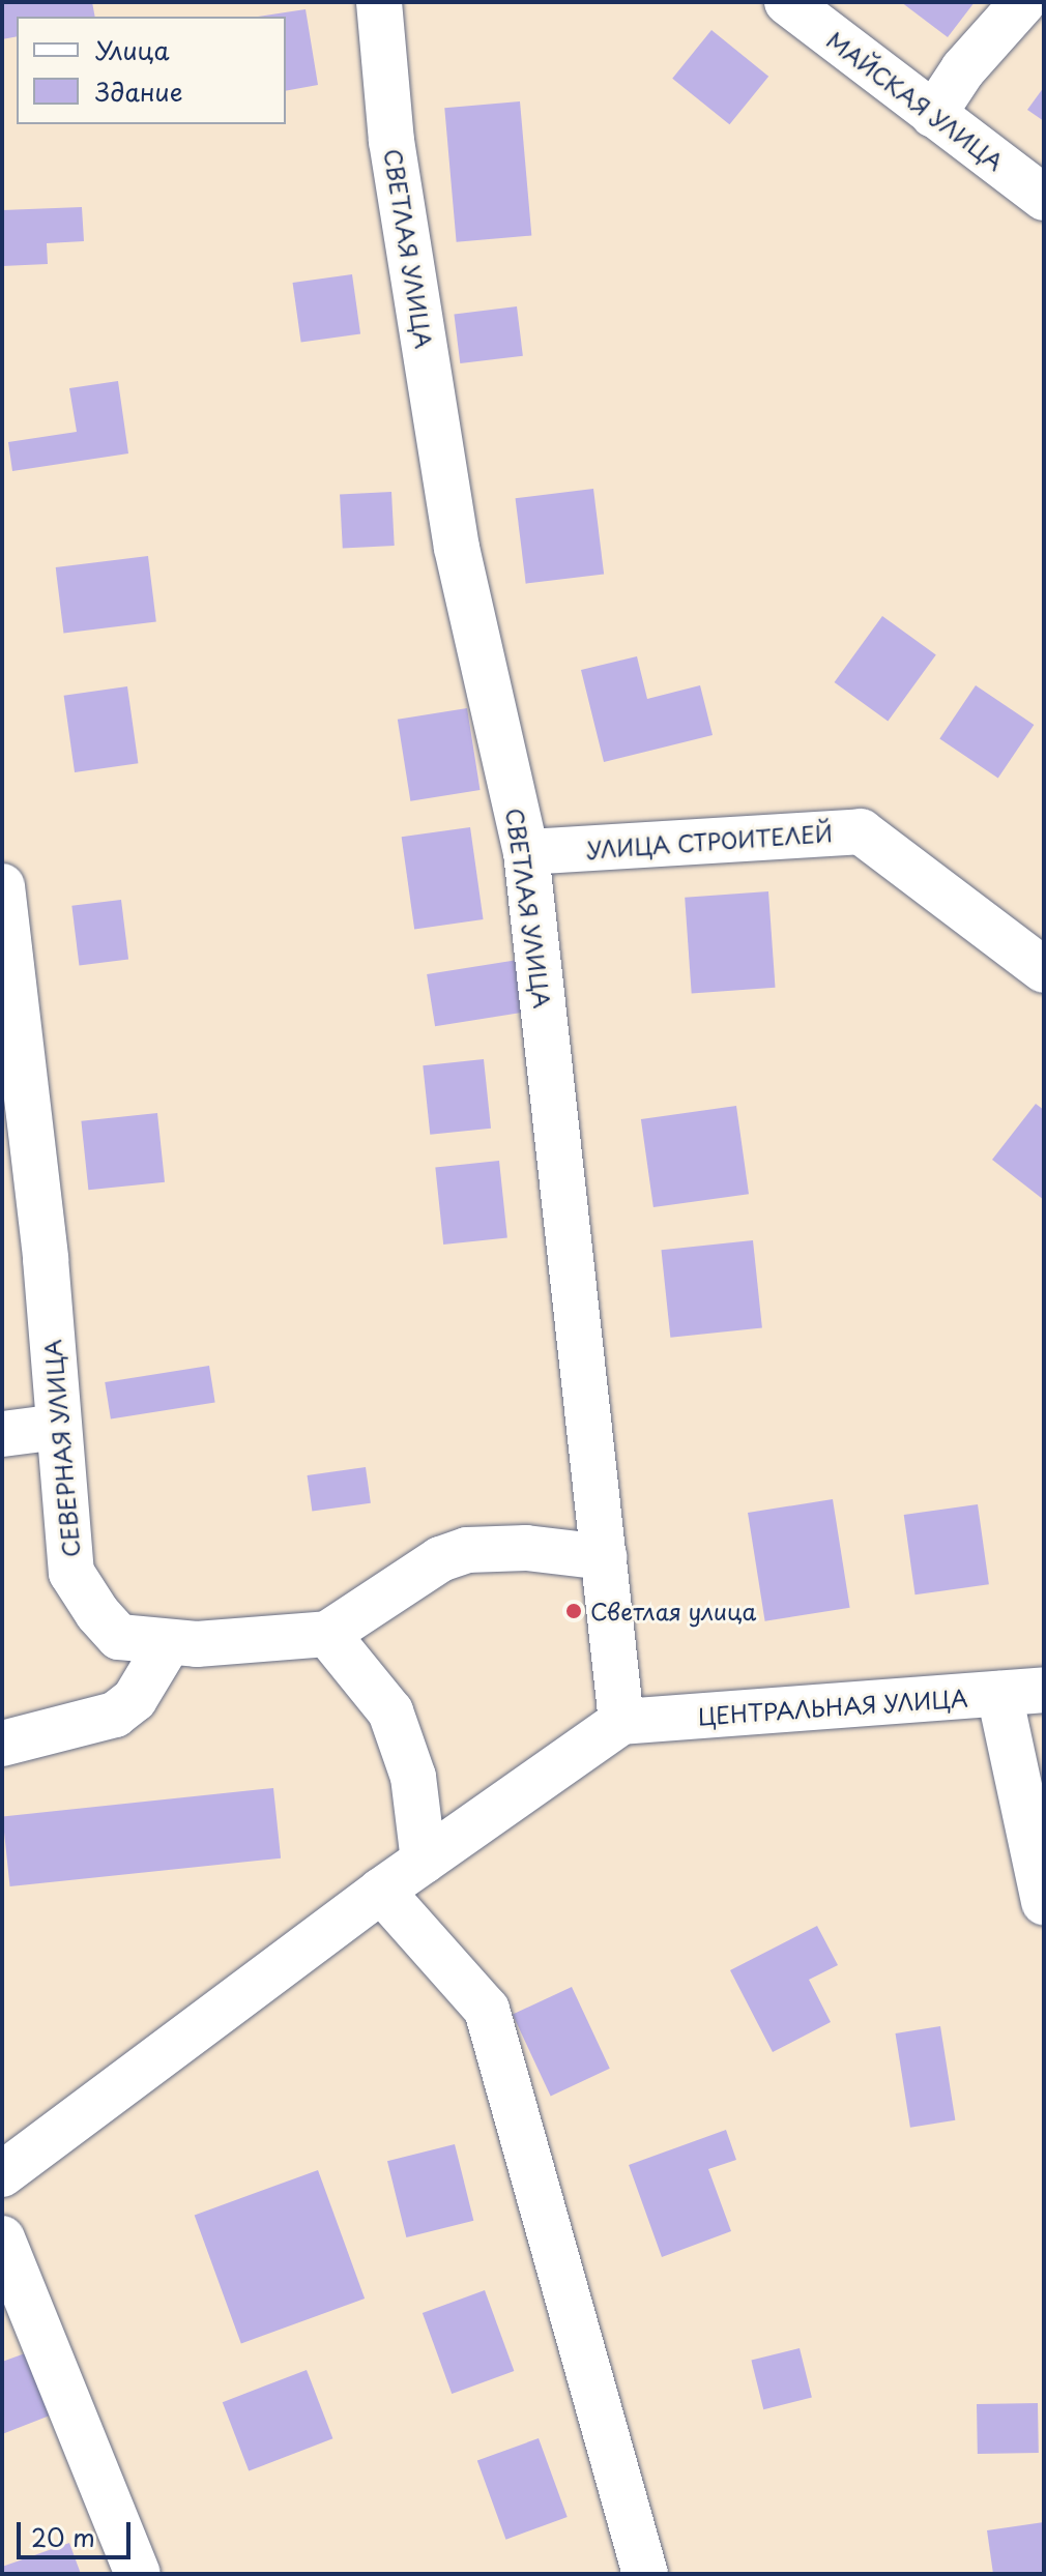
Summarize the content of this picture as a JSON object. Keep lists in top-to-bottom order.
{
  "streets": {
    "street": [
      "МАЙСКАЯ УЛИЦА",
      "СВЕТЛАЯ УЛИЦА",
      "УЛИЦА СТРОИТЕЛЕЙ",
      "СЕВЕРНАЯ УЛИЦА",
      "ЦЕНТРАЛЬНАЯ УЛИЦА"
    ]
  },
  "crossings": [
    ["СВЕТЛАЯ УЛИЦА", "УЛИЦА СТРОИТЕЛЕЙ"],
    ["СВЕТЛАЯ УЛИЦА", "ЦЕНТРАЛЬНАЯ УЛИЦА"]
  ],
  "places": ["Светлая улица"],
  "legend": ["Улица", "Здание"],
  "scale_bar": "20 m"
}
